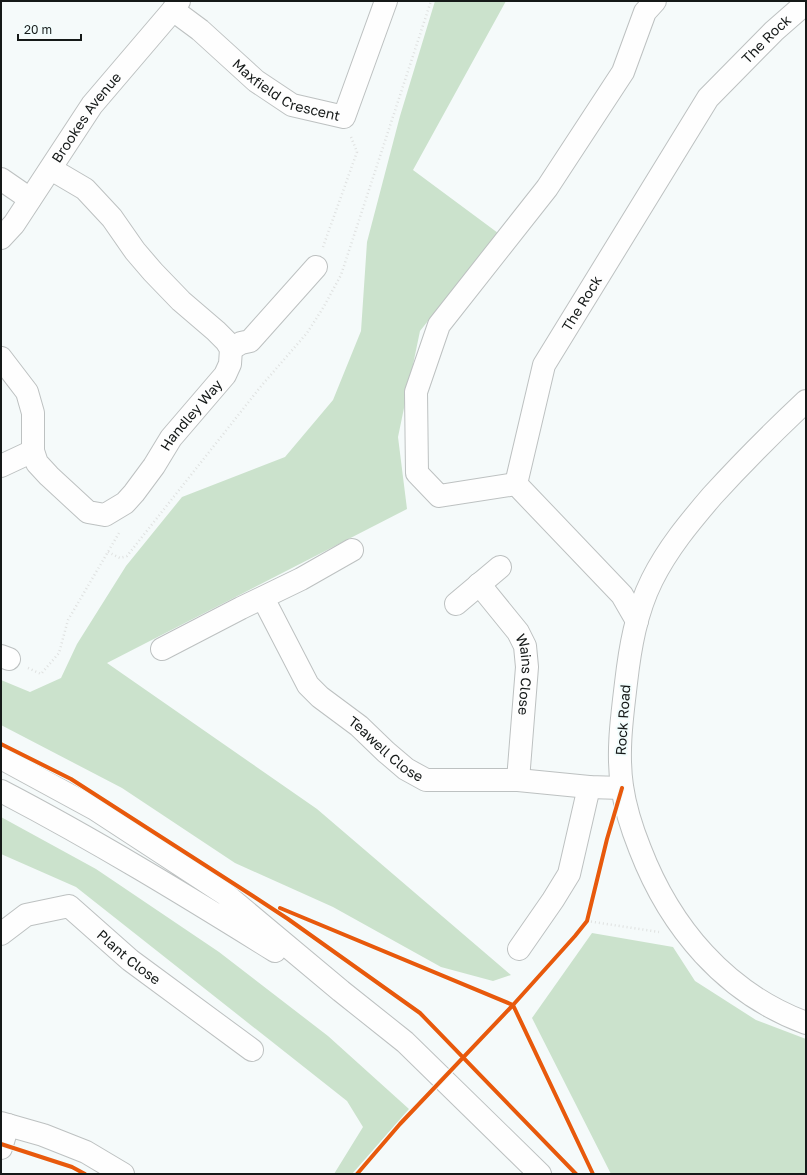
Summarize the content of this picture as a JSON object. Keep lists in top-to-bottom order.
{
  "streets": {
    "street": [
      "The Rock",
      "Maxfield Crescent",
      "Brookes Avenue",
      "Handley Way",
      "Wains Close",
      "Rock Road",
      "Teawell Close",
      "Plant Close"
    ]
  },
  "crossings": [
    ["Maxfield Crescent", "Brookes Avenue"],
    ["Wains Close", "Teawell Close"],
    ["Rock Road", "Teawell Close"]
  ],
  "scale_bar": "20 m"
}
